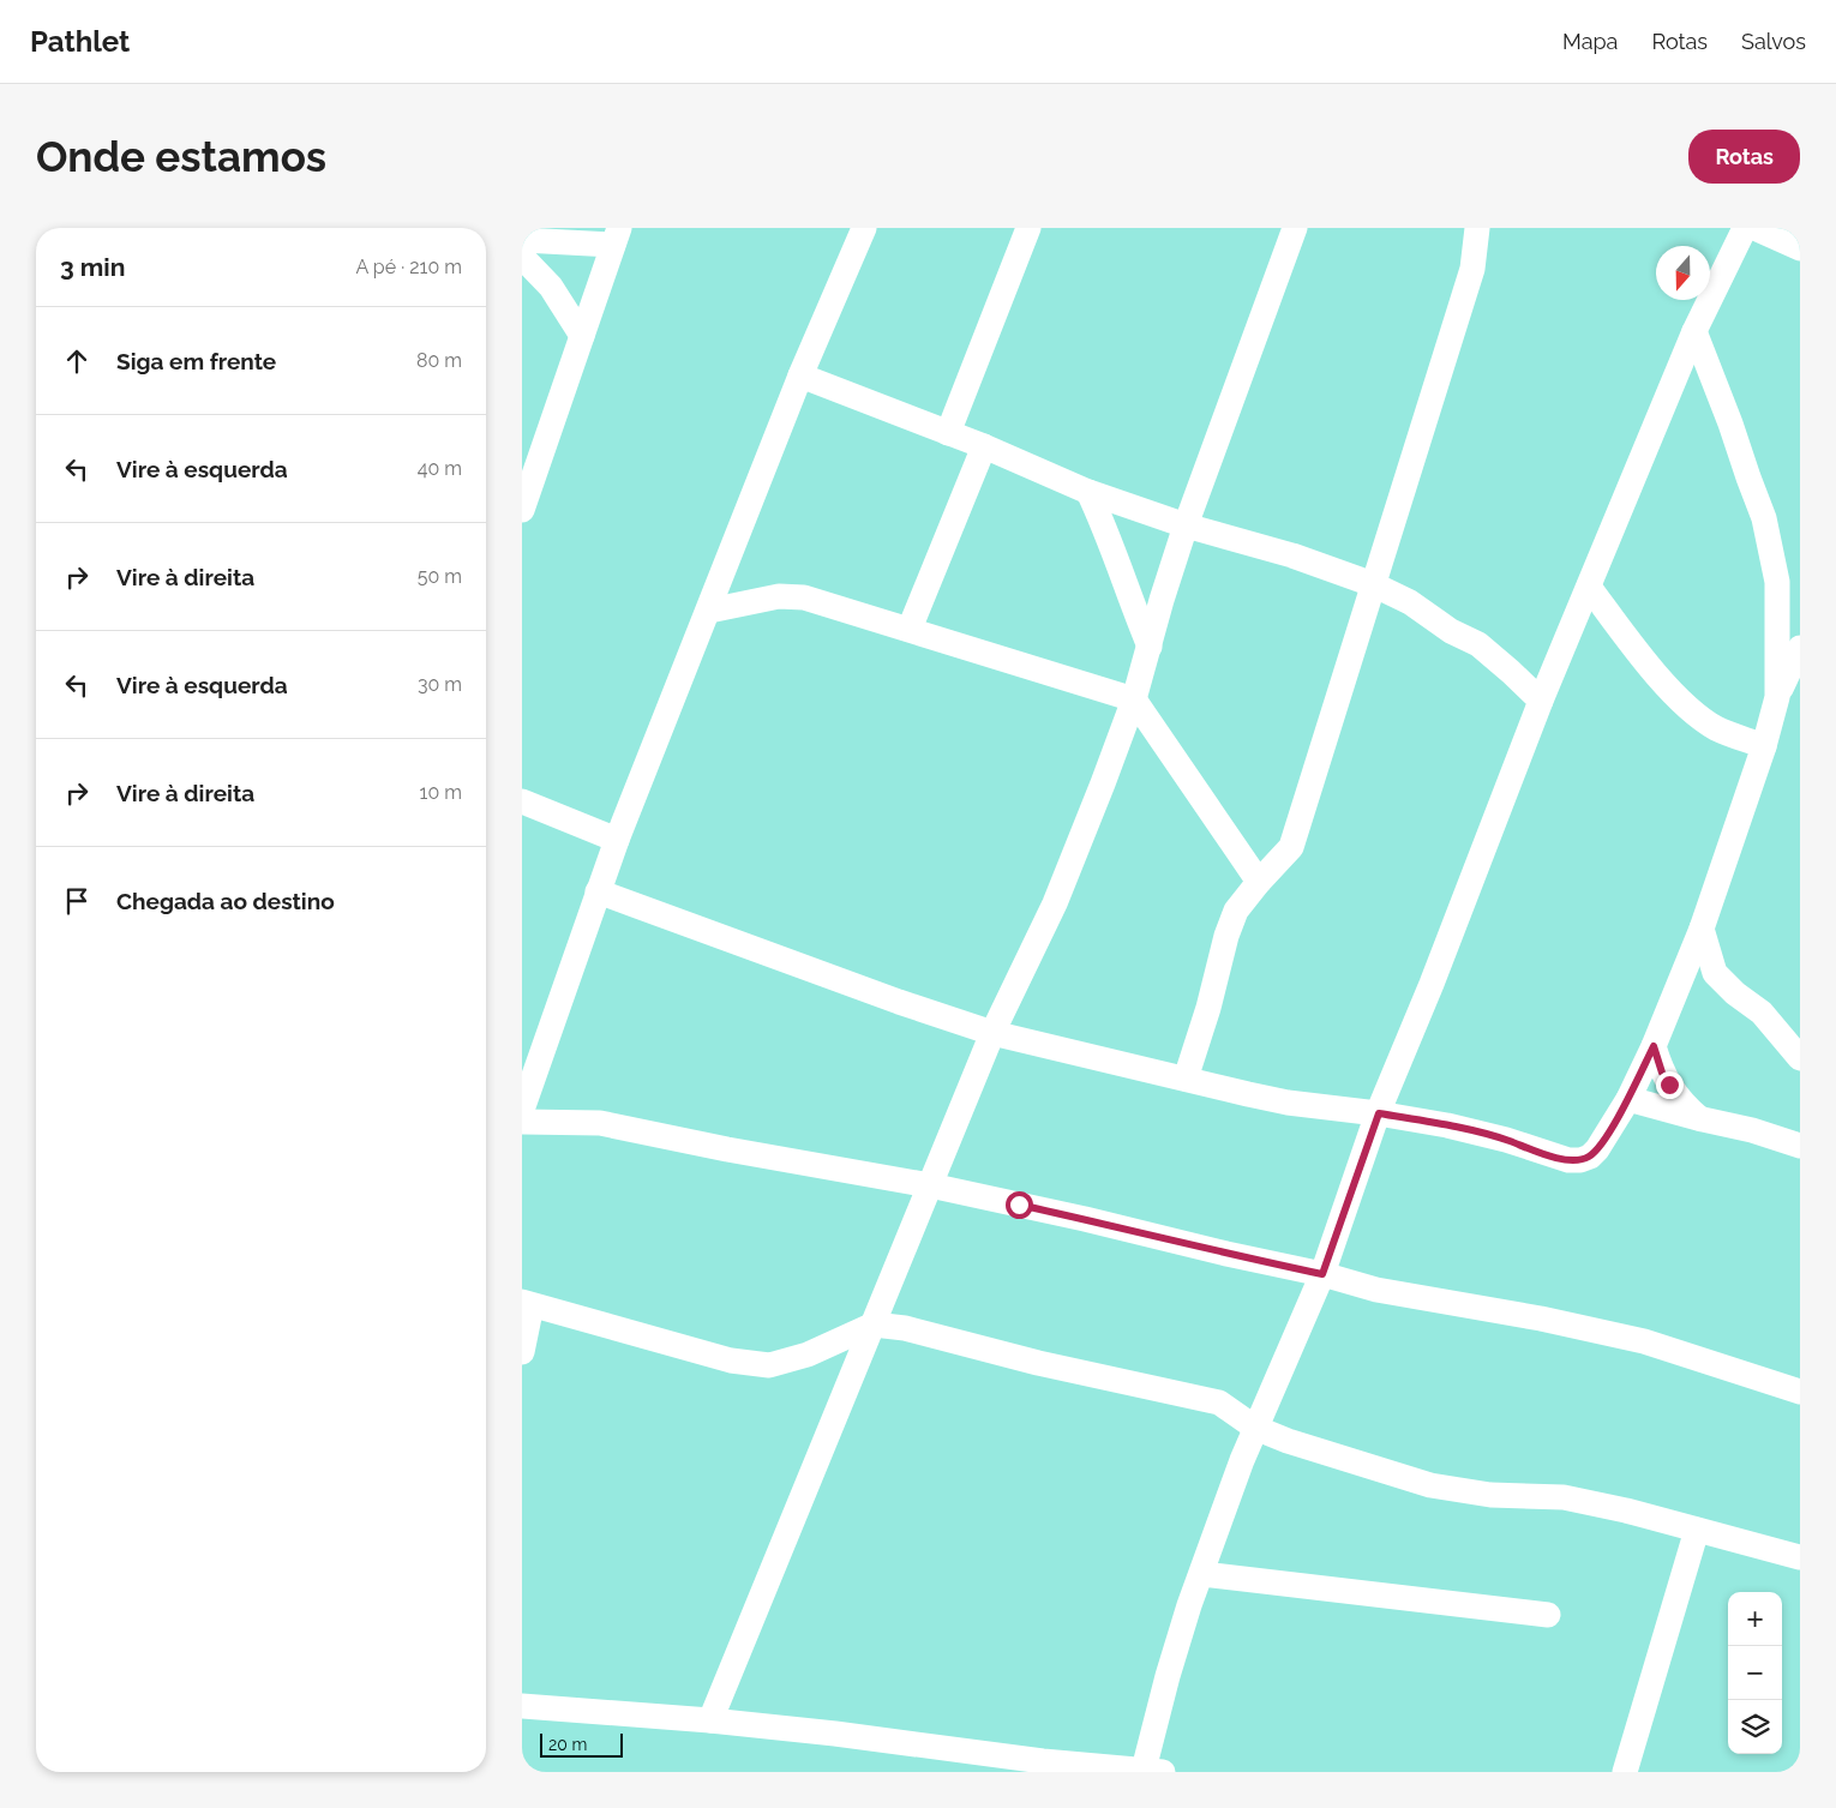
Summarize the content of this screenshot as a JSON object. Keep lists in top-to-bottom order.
{
  "scale_bar": "20 m",
  "north": "bottom",
  "page": {
    "header": "Pathlet",
    "nav": ["Mapa", "Rotas", "Salvos"],
    "buttons": "Rotas",
    "title": "Onde estamos",
    "heading": ["3 min", "A pé · 210 m"],
    "list": [
      ["Siga em frente", "80 m"],
      ["Vire à esquerda", "40 m"],
      ["Vire à direita", "50 m"],
      ["Vire à esquerda", "30 m"],
      ["Vire à direita", "10 m"],
      "Chegada ao destino"
    ],
    "map_buttons": ["+", "−"],
    "scale": "20 m"
  }
}
